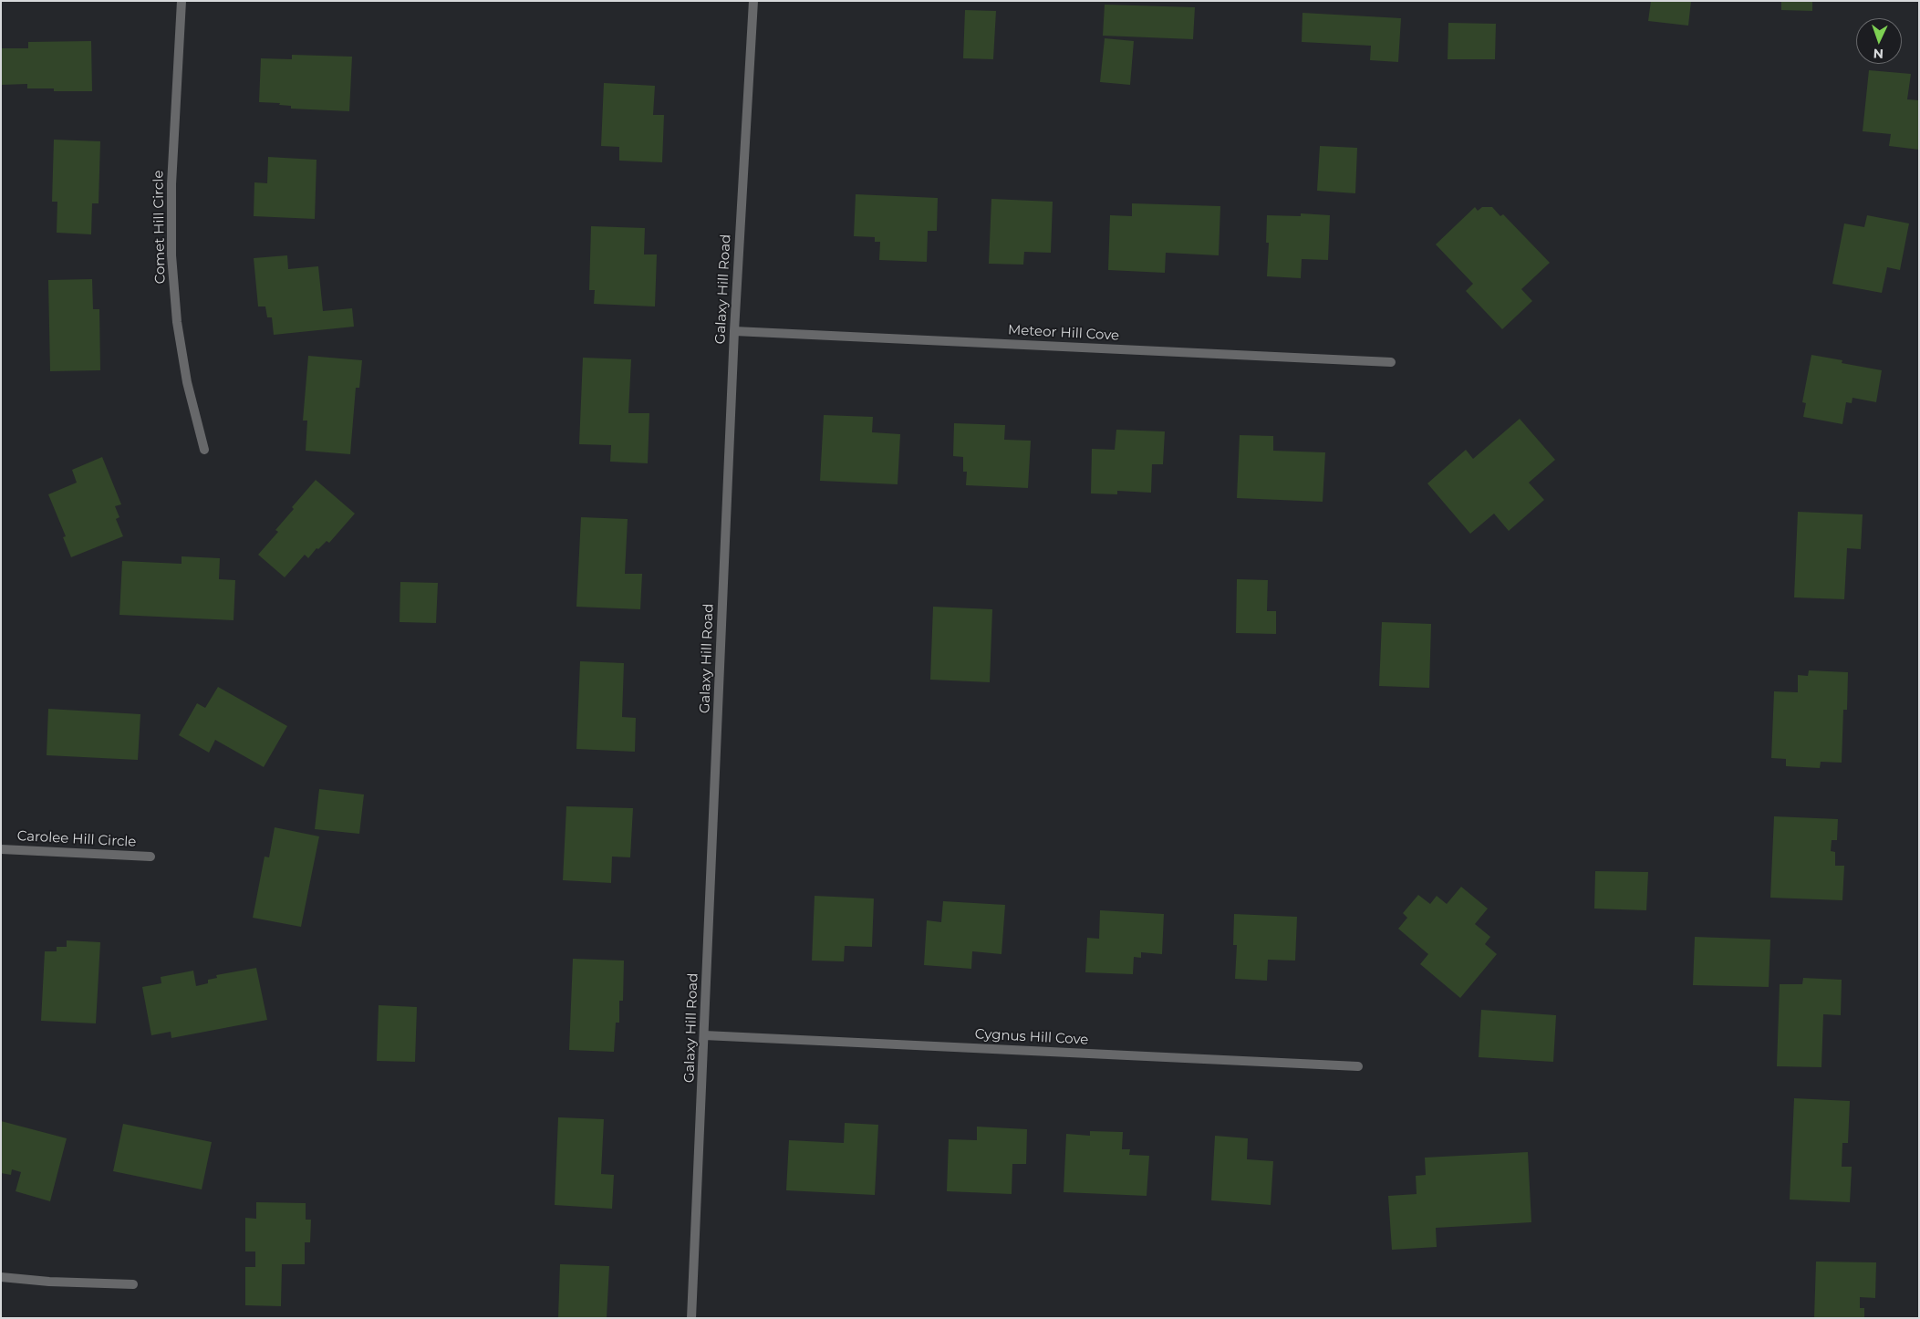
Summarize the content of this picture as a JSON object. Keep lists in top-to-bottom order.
{
  "streets": {
    "street": [
      "Comet Hill Circle",
      "Galaxy Hill Road",
      "Meteor Hill Cove",
      "Carolee Hill Circle",
      "Cygnus Hill Cove"
    ]
  },
  "crossings": [
    ["Galaxy Hill Road", "Meteor Hill Cove"],
    ["Galaxy Hill Road", "Cygnus Hill Cove"]
  ],
  "north": "bottom"
}
